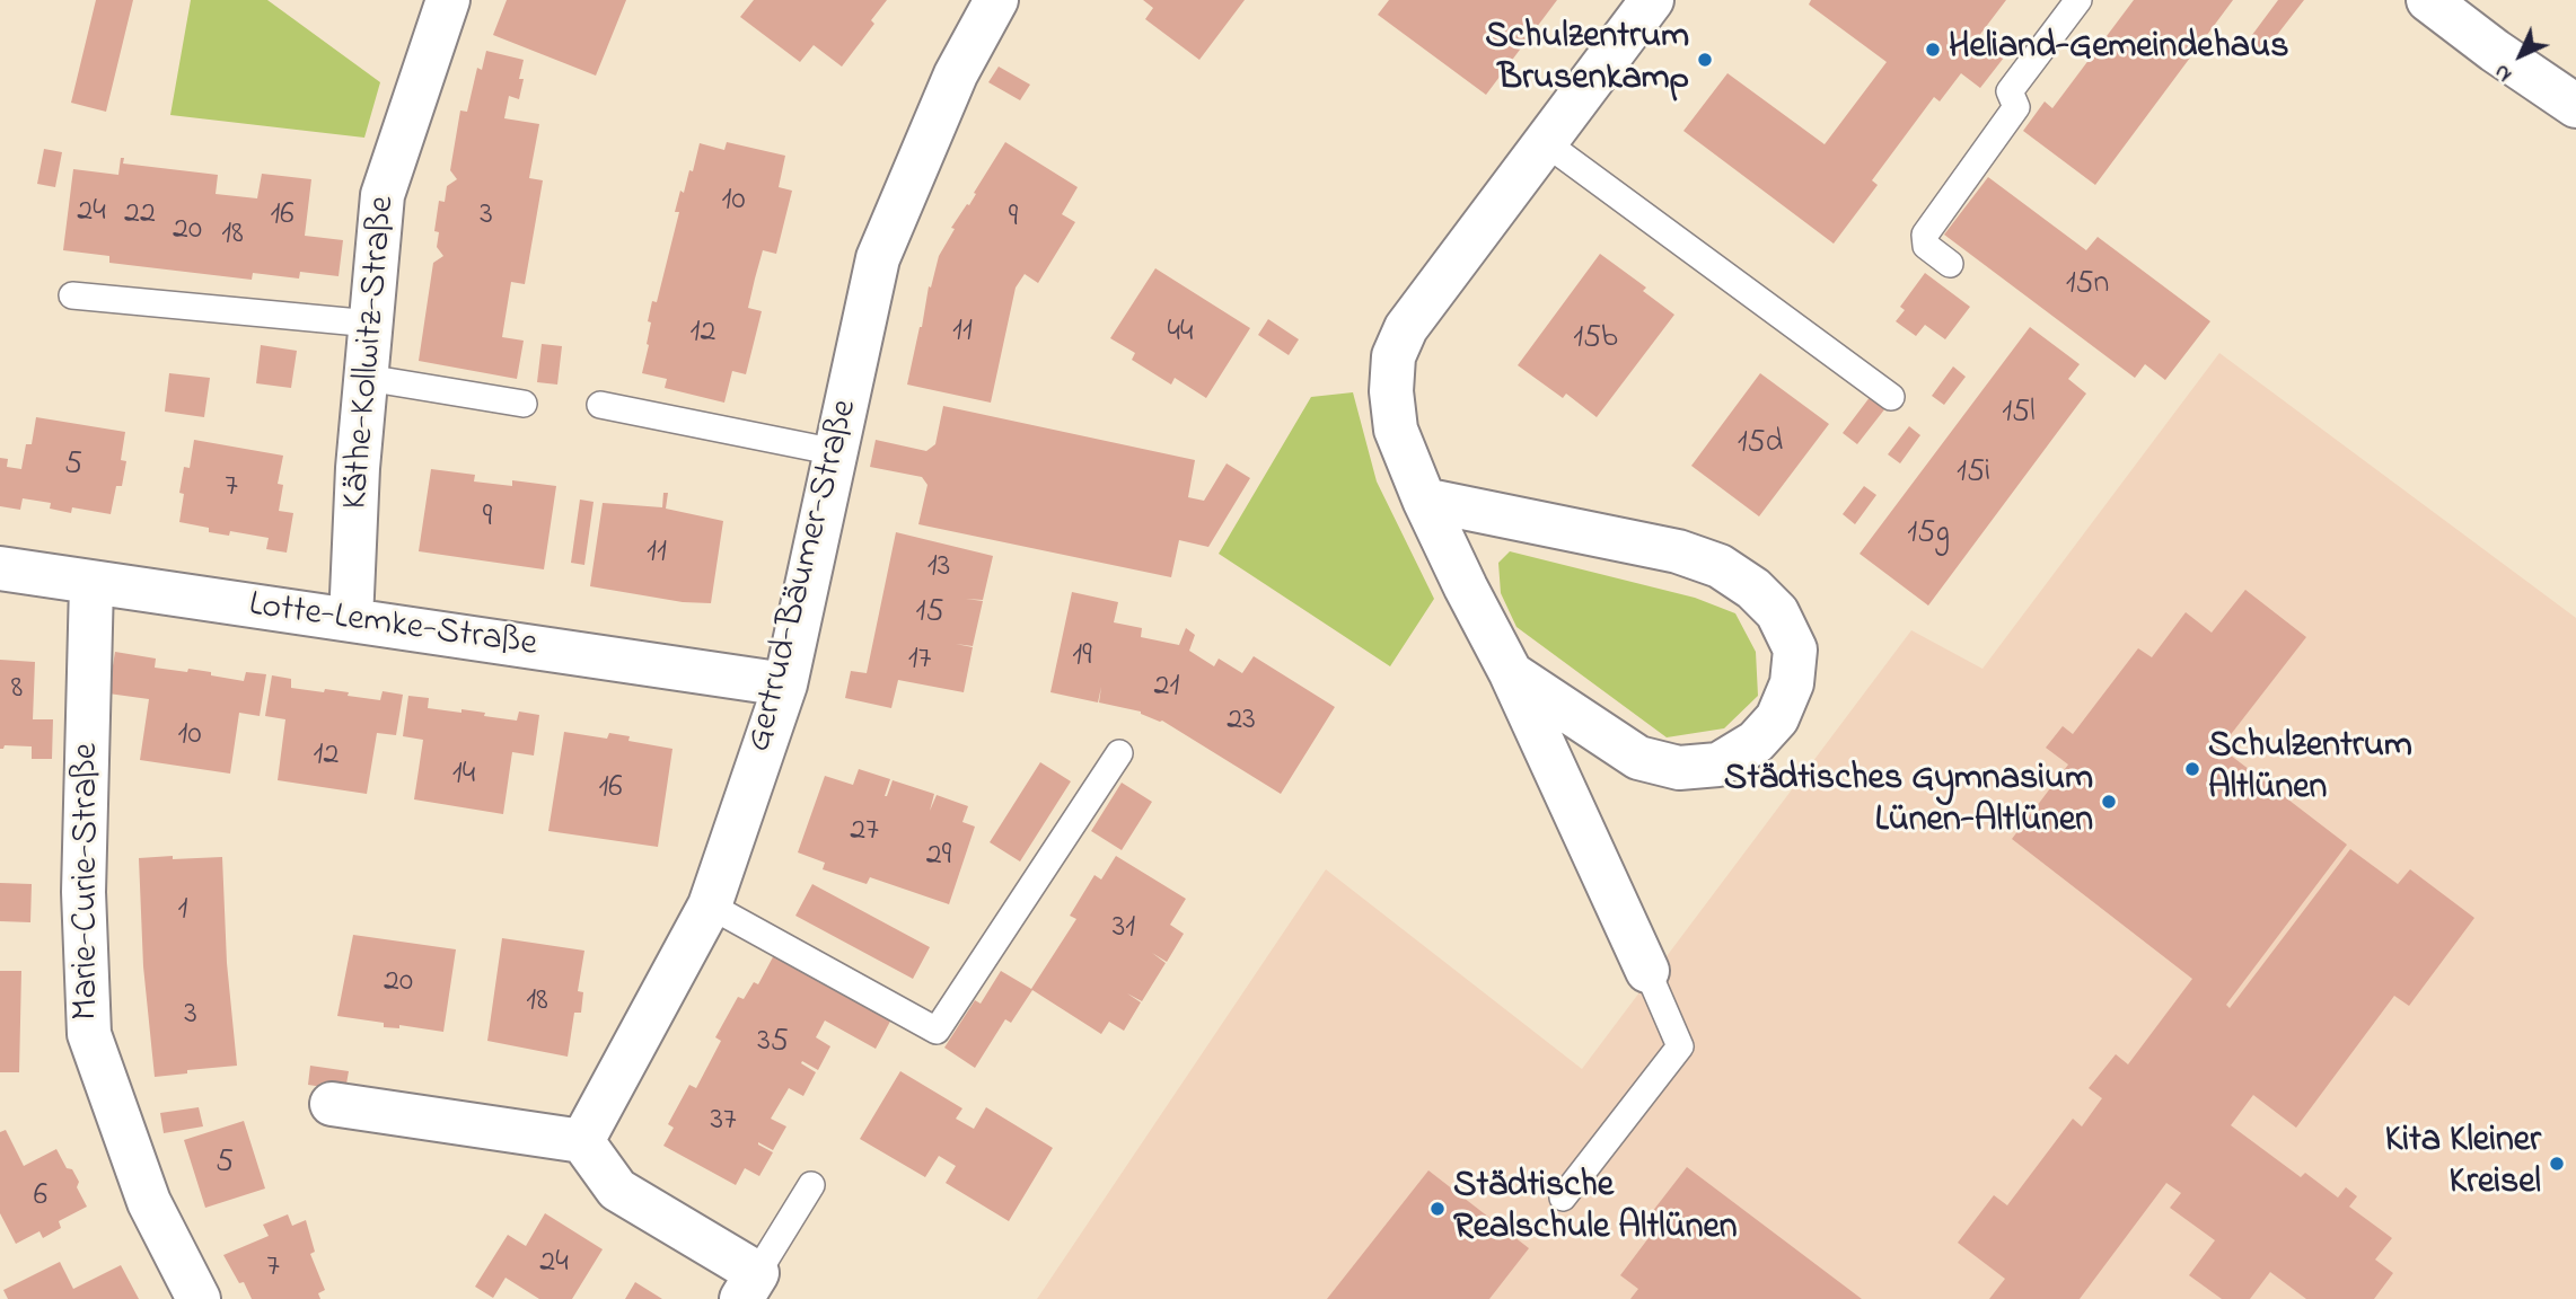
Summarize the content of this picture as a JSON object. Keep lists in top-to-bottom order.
{
  "streets": {
    "street": [
      "Käthe-Kollwitz-Straße",
      "Gertrud-Bäumer-Straße",
      "Lotte-Lemke-Straße",
      "Marie-Curie-Straße"
    ]
  },
  "crossings": [
    ["Käthe-Kollwitz-Straße", "Lotte-Lemke-Straße"],
    ["Gertrud-Bäumer-Straße", "Lotte-Lemke-Straße"],
    ["Lotte-Lemke-Straße", "Marie-Curie-Straße"]
  ],
  "places": [
    "Heliand-Gemeindehaus",
    "Schulzentrum Brusenkamp",
    "Schulzentrum Altlünen",
    "Städtisches Gymnasium Lünen-Altlünen",
    "Kita Kleiner Kreisel",
    "Städtische Realschule Altlünen"
  ],
  "house_numbers": [
    "10",
    "24",
    "22",
    "16",
    "3",
    "9",
    "20",
    "18",
    "15n",
    "11",
    "12",
    "44",
    "15b",
    "15l",
    "15d",
    "5",
    "15i",
    "7",
    "9",
    "15g",
    "11",
    "13",
    "15",
    "19",
    "17",
    "21",
    "8",
    "23",
    "10",
    "12",
    "14",
    "16",
    "27",
    "29",
    "1",
    "31",
    "20",
    "18",
    "3",
    "35",
    "37",
    "5",
    "6",
    "24",
    "7"
  ],
  "north": "bottom left"
}
